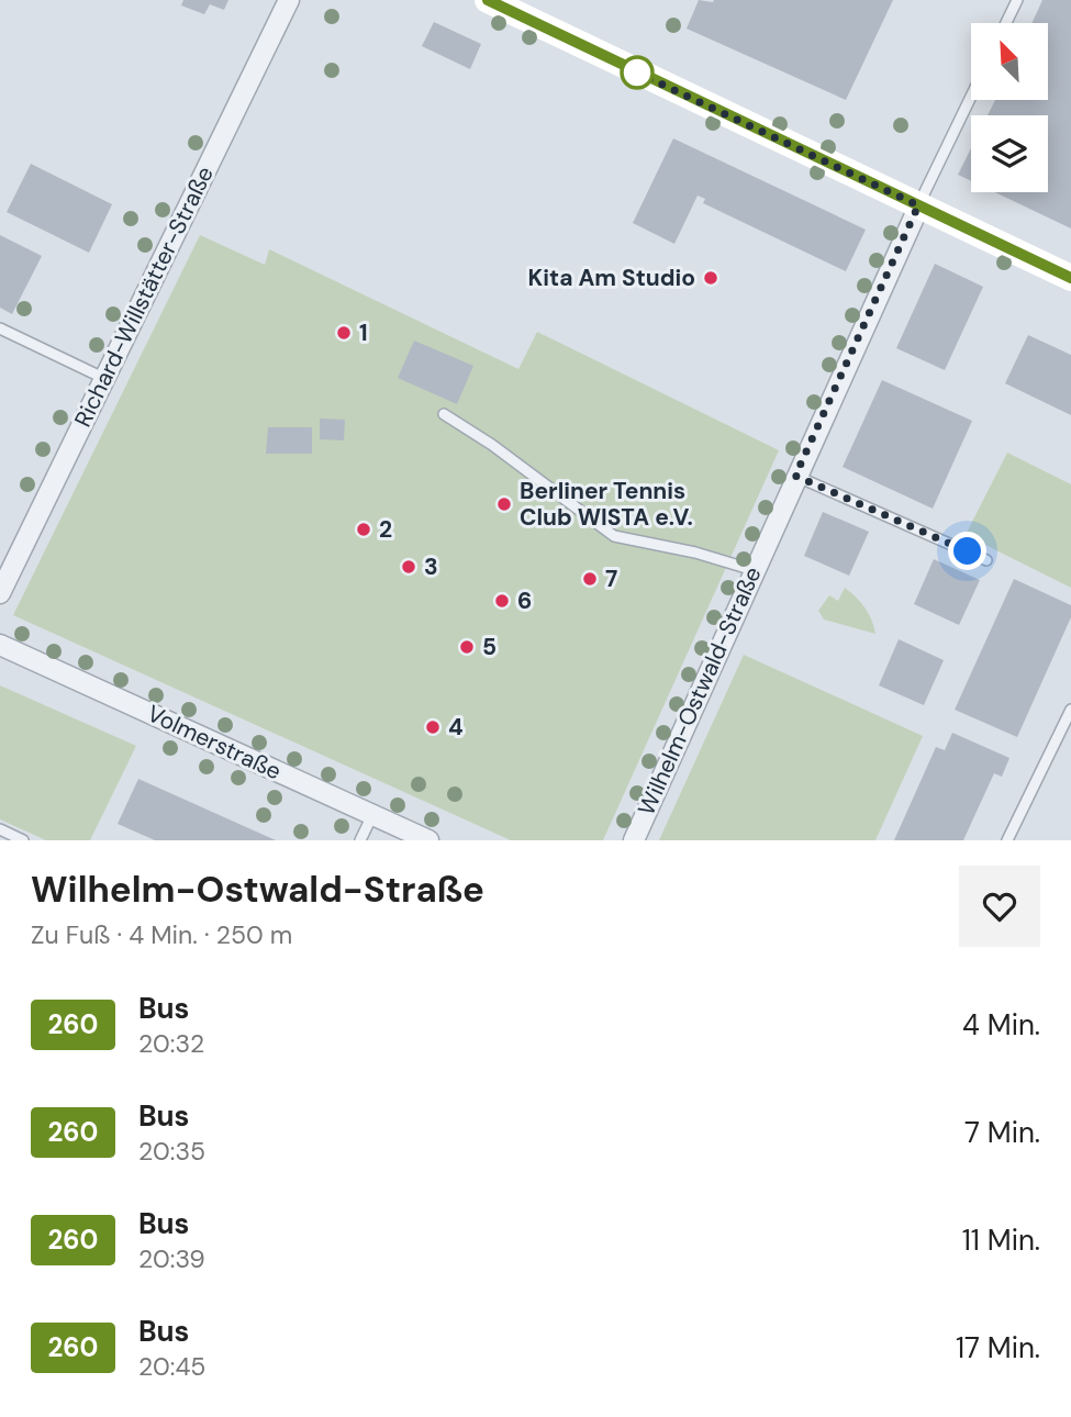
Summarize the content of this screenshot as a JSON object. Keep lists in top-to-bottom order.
{
  "streets": {
    "street": ["Richard-Willstätter-Straße", "Wilhelm-Ostwald-Straße", "Volmerstraße"]
  },
  "places": [
    "Kita Am Studio",
    "1",
    "Berliner Tennis Club WISTA e.V.",
    "2",
    "3",
    "7",
    "6",
    "5",
    "4"
  ],
  "lines": ["bus line 260"],
  "north": "top left",
  "page": {
    "heading": ["Wilhelm-Ostwald-Straße", "Zu Fuß · 4 Min. · 250 m"],
    "list": [
      {
        "mark": "260",
        "name": "Bus",
        "note": "20:32",
        "value": "4 Min."
      },
      {
        "mark": "260",
        "name": "Bus",
        "note": "20:35",
        "value": "7 Min."
      },
      {
        "mark": "260",
        "name": "Bus",
        "note": "20:39",
        "value": "11 Min."
      },
      {
        "mark": "260",
        "name": "Bus",
        "note": "20:45",
        "value": "17 Min."
      }
    ]
  }
}
